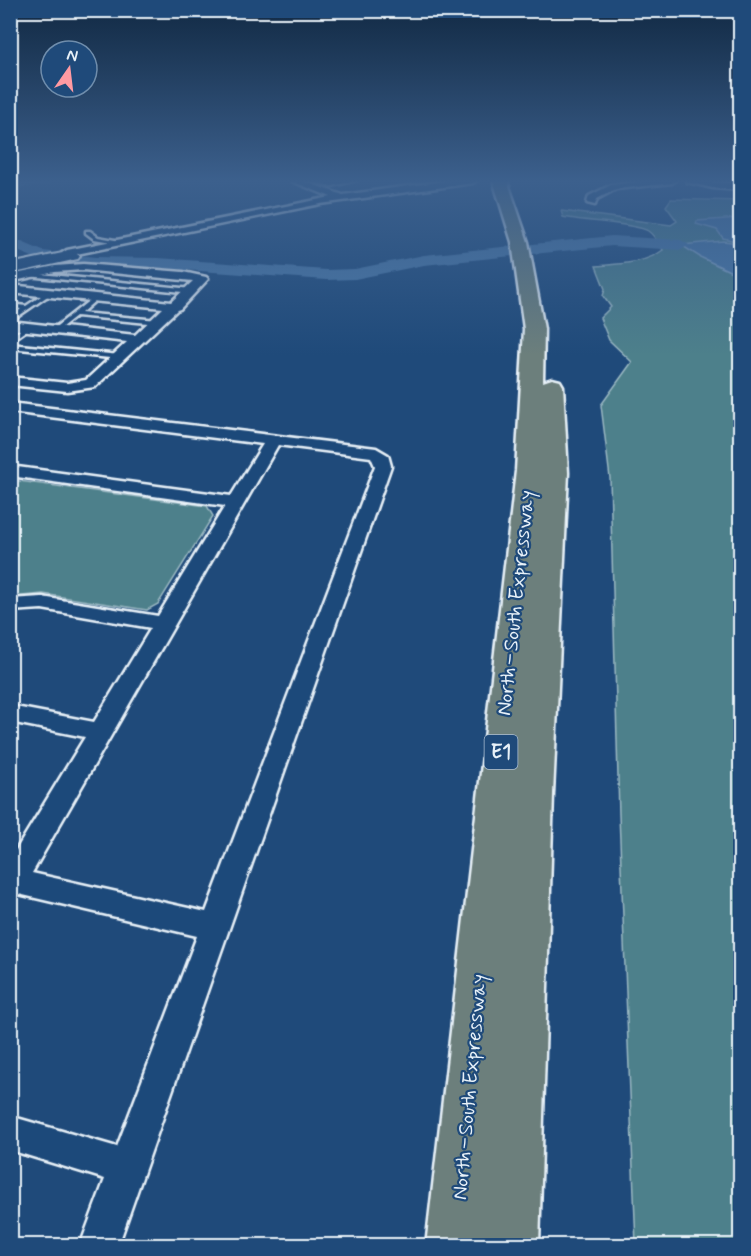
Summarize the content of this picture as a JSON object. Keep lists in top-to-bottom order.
{
  "streets": {
    "highway": ["North–South Expressway", "E1"]
  },
  "north": "top"
}
